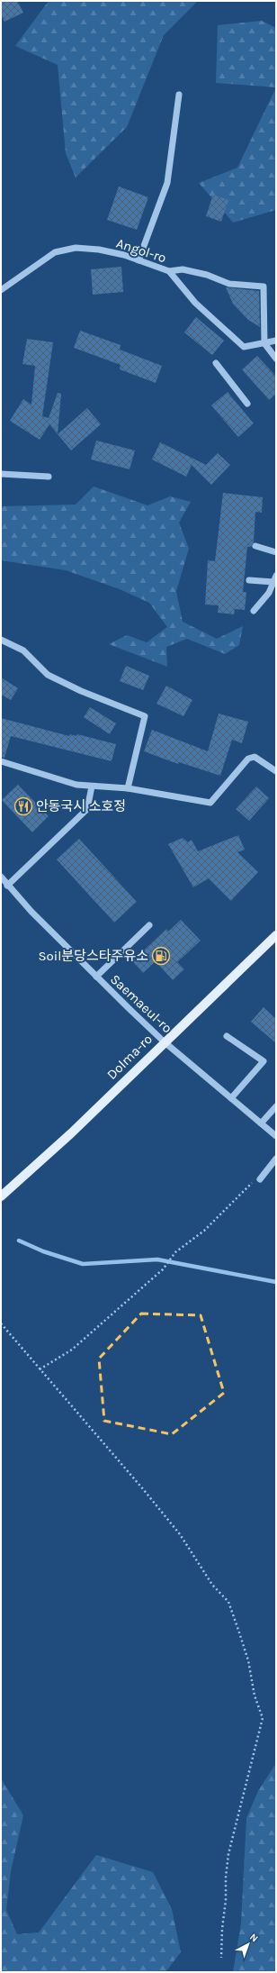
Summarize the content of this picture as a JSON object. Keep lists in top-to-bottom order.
{
  "streets": {
    "main road": ["Dolma-ro"],
    "street": ["Angol-ro", "Saemaeul-ro"]
  },
  "crossings": [
    ["Saemaeul-ro", "Dolma-ro"]
  ],
  "places": {
    "restaurant": ["안동국시 소호정"],
    "fuel station": ["Soil분당스타주유소"]
  },
  "north": "top right"
}
